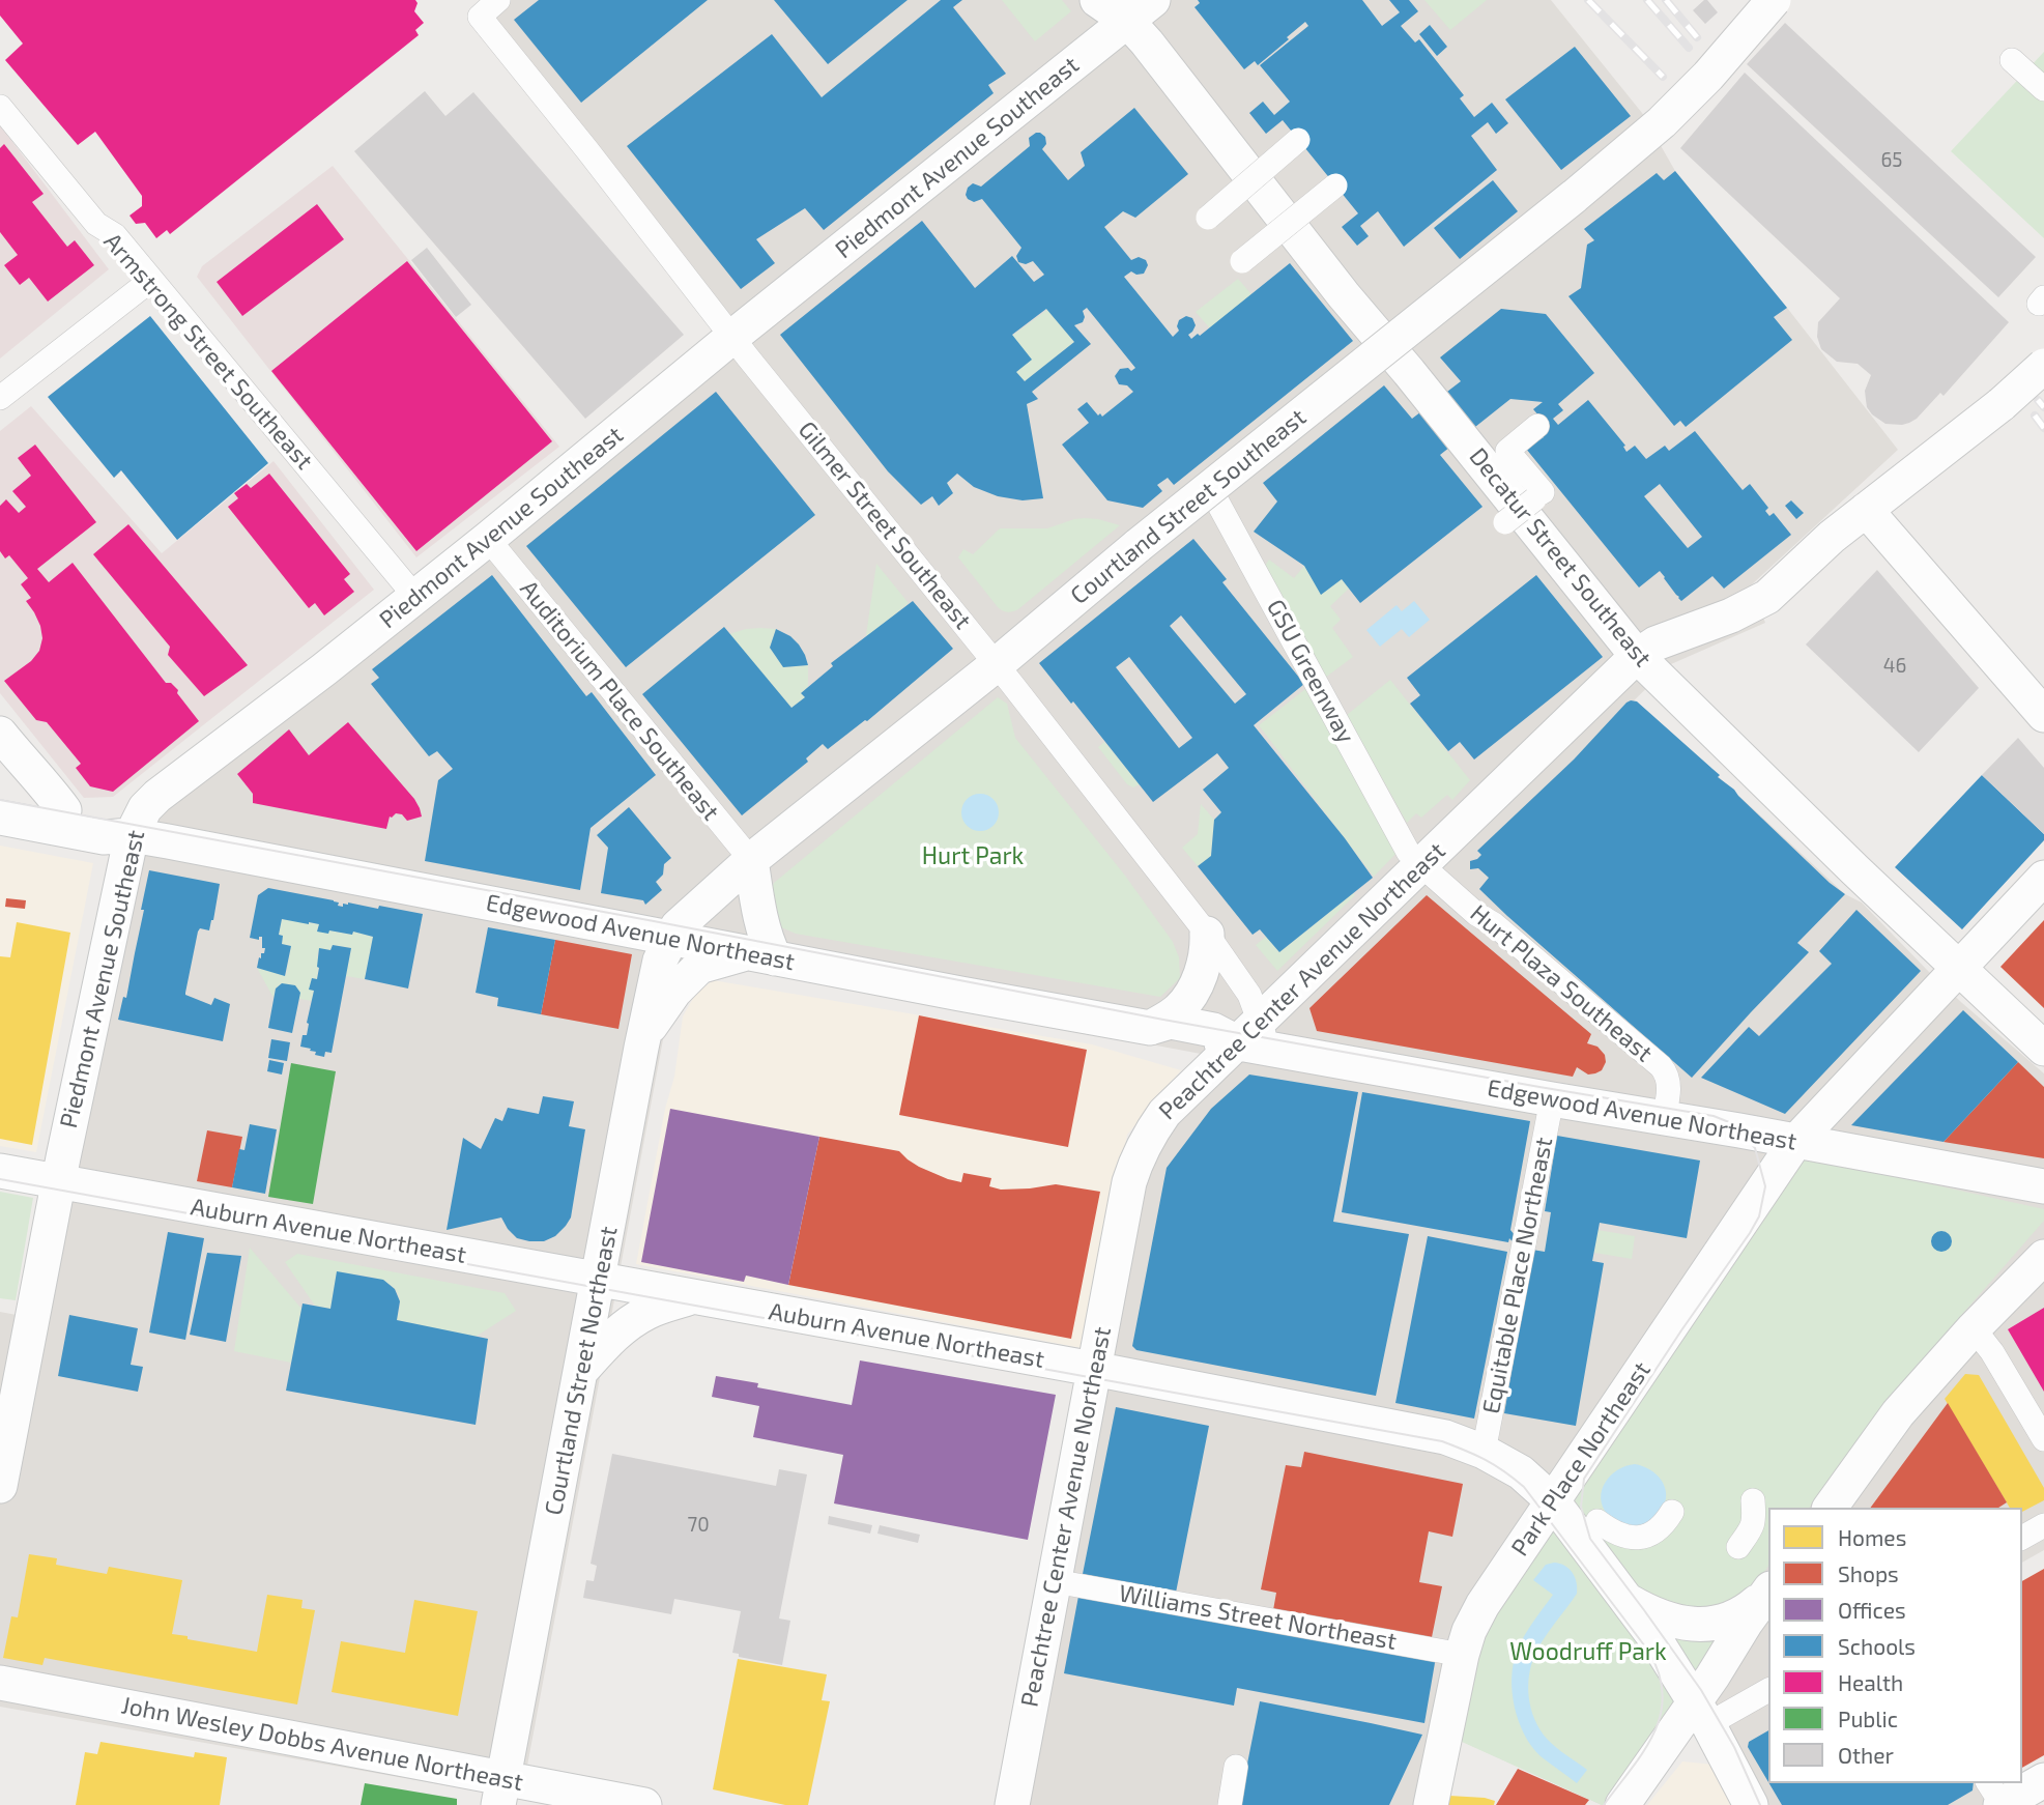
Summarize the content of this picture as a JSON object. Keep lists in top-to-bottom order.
{
  "streets": {
    "main road": [
      "Piedmont Avenue Southeast",
      "Courtland Street Southeast",
      "Decatur Street Southeast",
      "Edgewood Avenue Northeast",
      "Peachtree Center Avenue Northeast",
      "Auburn Avenue Northeast",
      "Courtland Street Northeast",
      "Park Place Northeast",
      "John Wesley Dobbs Avenue Northeast"
    ],
    "street": [
      "Armstrong Street Southeast",
      "Gilmer Street Southeast",
      "GSU Greenway",
      "Auditorium Place Southeast",
      "Hurt Plaza Southeast",
      "Equitable Place Northeast",
      "Williams Street Northeast"
    ]
  },
  "crossings": [
    ["Piedmont Avenue Southeast", "Armstrong Street Southeast"],
    ["Piedmont Avenue Southeast", "Gilmer Street Southeast"],
    ["Piedmont Avenue Southeast", "Decatur Street Southeast"],
    ["Piedmont Avenue Southeast", "Auditorium Place Southeast"],
    ["Piedmont Avenue Southeast", "Edgewood Avenue Northeast"],
    ["Piedmont Avenue Southeast", "Auburn Avenue Northeast"],
    ["Courtland Street Southeast", "Gilmer Street Southeast"],
    ["Courtland Street Southeast", "Auditorium Place Southeast"],
    ["Courtland Street Southeast", "Edgewood Avenue Northeast"],
    ["Courtland Street Southeast", "Courtland Street Northeast"],
    ["Gilmer Street Southeast", "Edgewood Avenue Northeast"],
    ["Gilmer Street Southeast", "Peachtree Center Avenue Northeast"],
    ["Decatur Street Southeast", "Peachtree Center Avenue Northeast"],
    ["Decatur Street Southeast", "Park Place Northeast"],
    ["GSU Greenway", "Peachtree Center Avenue Northeast"],
    ["GSU Greenway", "Hurt Plaza Southeast"],
    ["Edgewood Avenue Northeast", "Peachtree Center Avenue Northeast"],
    ["Edgewood Avenue Northeast", "Hurt Plaza Southeast"],
    ["Edgewood Avenue Northeast", "Equitable Place Northeast"],
    ["Edgewood Avenue Northeast", "Courtland Street Northeast"],
    ["Edgewood Avenue Northeast", "Park Place Northeast"],
    ["Peachtree Center Avenue Northeast", "Hurt Plaza Southeast"],
    ["Peachtree Center Avenue Northeast", "Auburn Avenue Northeast"],
    ["Peachtree Center Avenue Northeast", "Williams Street Northeast"],
    ["Auburn Avenue Northeast", "Equitable Place Northeast"],
    ["Auburn Avenue Northeast", "Courtland Street Northeast"],
    ["Auburn Avenue Northeast", "Park Place Northeast"],
    ["Courtland Street Northeast", "John Wesley Dobbs Avenue Northeast"],
    ["Park Place Northeast", "Williams Street Northeast"]
  ],
  "parks": ["Hurt Park", "Woodruff Park"],
  "house_numbers": ["65", "46", "70"],
  "legend": [
    "Homes",
    "Shops",
    "Offices",
    "Schools",
    "Health",
    "Public",
    "Other"
  ]
}
